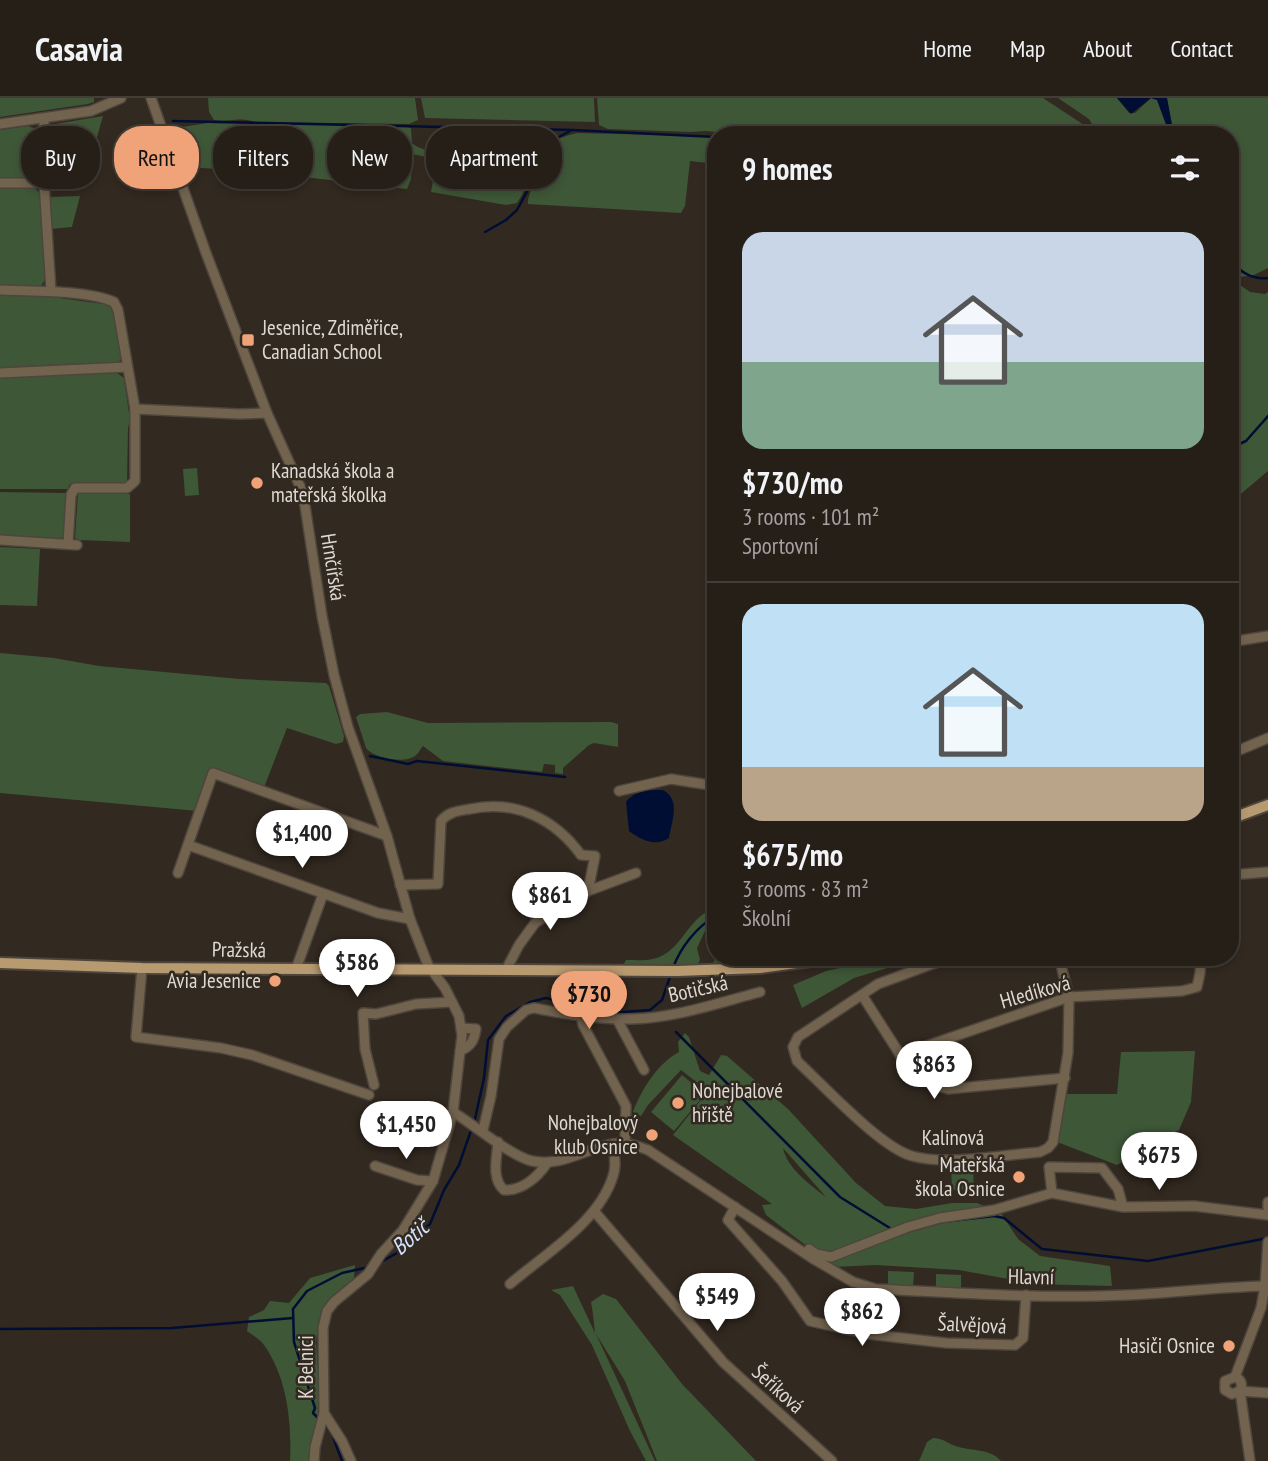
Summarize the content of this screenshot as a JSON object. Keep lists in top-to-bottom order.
{
  "streets": {
    "main road": ["Pražská"],
    "street": [
      "Hrnčířská",
      "Botičská",
      "Hledíková",
      "Kalinová",
      "Hlavní",
      "Šalvějová",
      "K Belnici",
      "Šeříková"
    ]
  },
  "crossings": [
    ["Hrnčířská", "Pražská"],
    ["Hledíková", "Kalinová"],
    ["Hlavní", "Šalvějová"]
  ],
  "water": ["Botič"],
  "places": {
    "transit": ["Jesenice, Zdiměřice, Canadian School"],
    "other": [
      "Kanadská škola a mateřská školka",
      "Avia Jesenice",
      "Nohejbalové hřiště",
      "Nohejbalový klub Osnice",
      "Mateřská škola Osnice",
      "Hasiči Osnice"
    ]
  },
  "page": {
    "header": "Casavia",
    "nav": [
      "Home",
      "Map",
      "About",
      "Contact"
    ],
    "chip": [
      "Buy",
      "Rent",
      "Filters",
      "New",
      "Apartment"
    ],
    "heading": "9 homes",
    "list": [
      {
        "name": "$730/mo",
        "note": "3 rooms · 101 m² · Sportovní"
      },
      {
        "name": "$675/mo",
        "note": "3 rooms · 83 m² · Školní"
      }
    ],
    "price": [
      "$1,400",
      "$861",
      "$586",
      "$730",
      "$863",
      "$1,450",
      "$675",
      "$549",
      "$862"
    ]
  }
}
